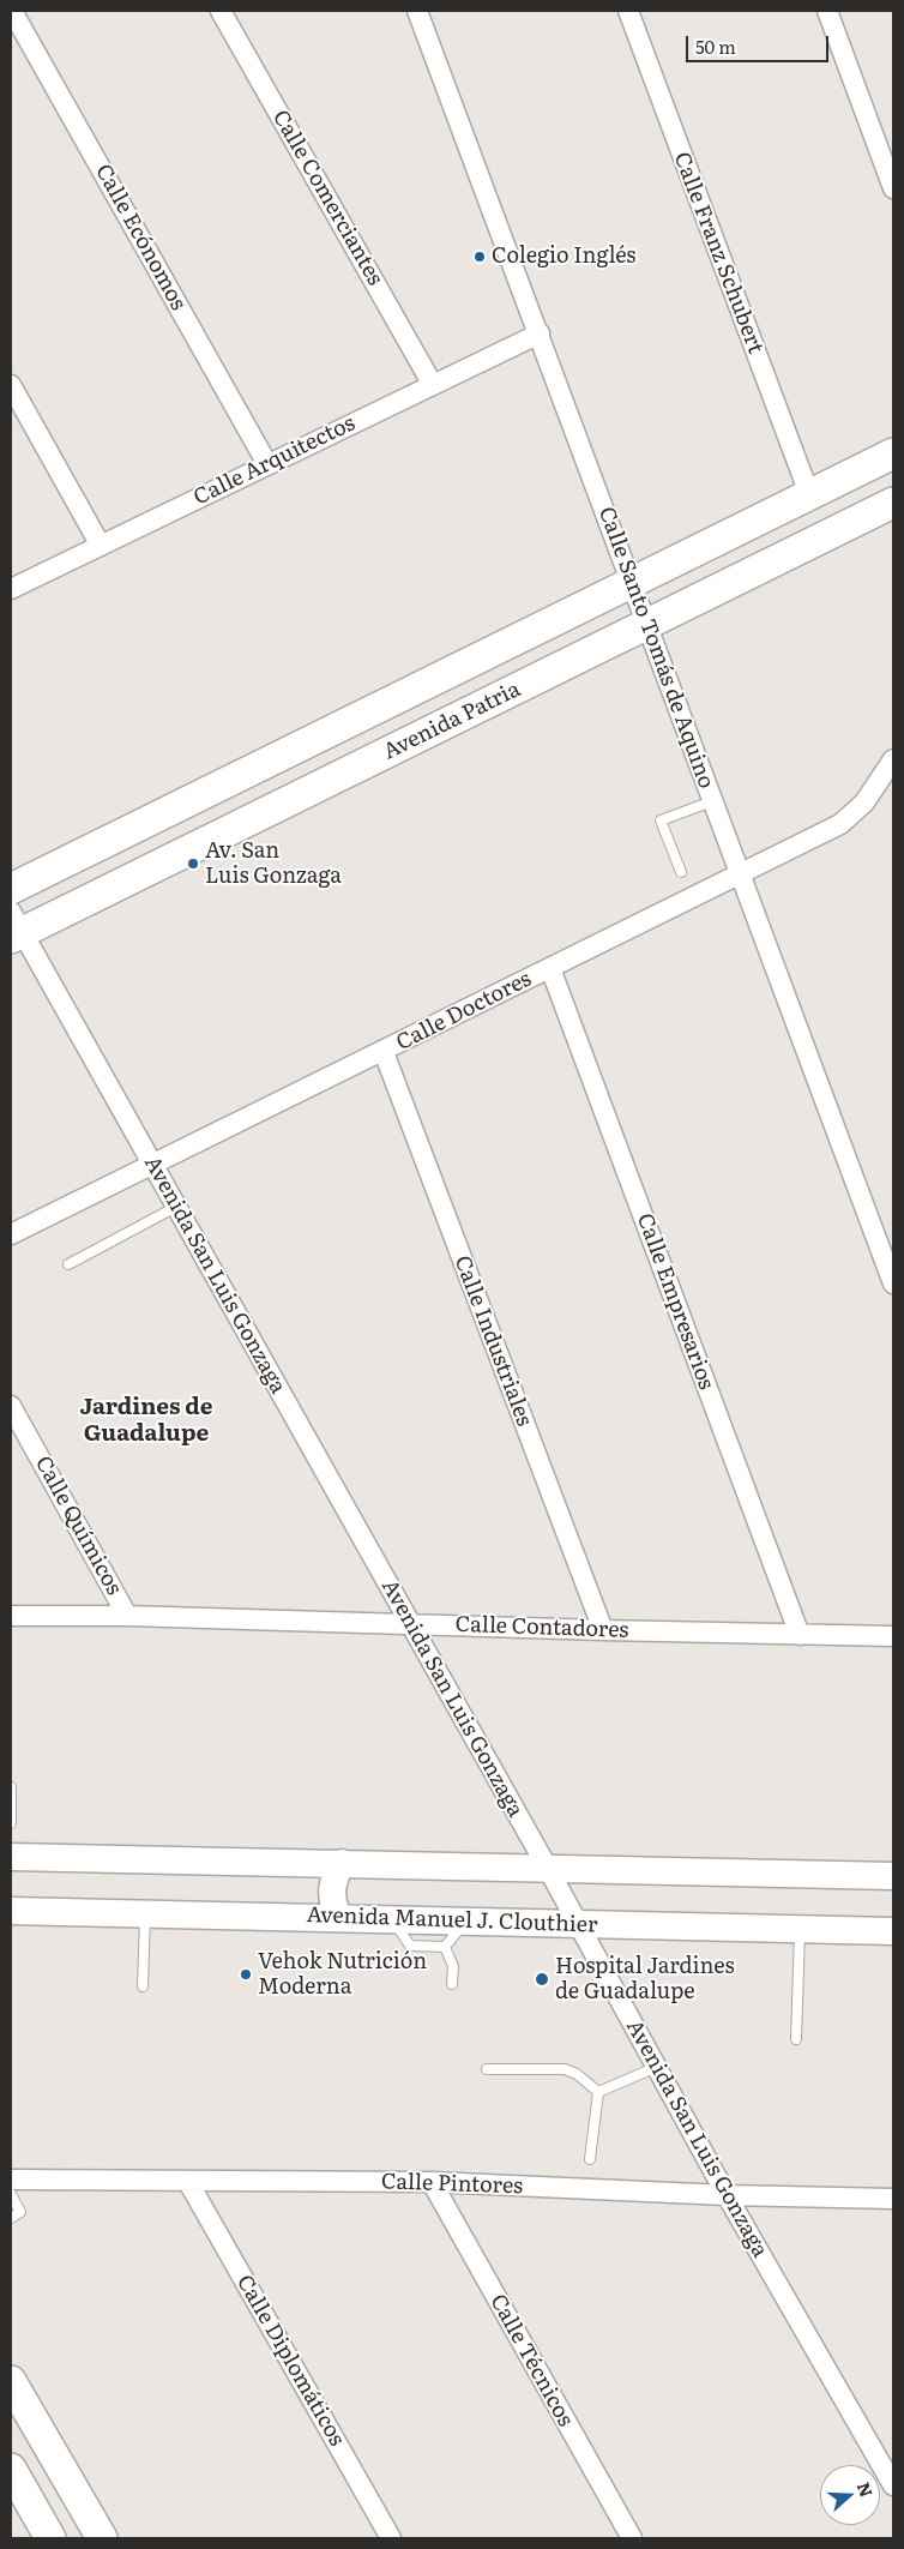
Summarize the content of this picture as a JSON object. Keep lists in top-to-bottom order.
{
  "streets": {
    "main road": ["Avenida Patria", "Avenida Manuel J. Clouthier"],
    "street": [
      "Calle Comerciantes",
      "Calle Ecónomos",
      "Calle Franz Schubert",
      "Calle Arquitectos",
      "Calle Santo Tomás de Aquino",
      "Calle Doctores",
      "Avenida San Luis Gonzaga",
      "Calle Empresarios",
      "Calle Industriales",
      "Calle Químicos",
      "Calle Contadores",
      "Calle Pintores",
      "Calle Diplomáticos",
      "Calle Técnicos"
    ]
  },
  "crossings": [
    ["Calle Comerciantes", "Calle Arquitectos"],
    ["Calle Ecónomos", "Calle Arquitectos"],
    ["Calle Arquitectos", "Calle Santo Tomás de Aquino"],
    ["Calle Santo Tomás de Aquino", "Avenida Patria"],
    ["Calle Santo Tomás de Aquino", "Calle Doctores"],
    ["Avenida Patria", "Avenida San Luis Gonzaga"],
    ["Calle Doctores", "Avenida San Luis Gonzaga"],
    ["Calle Doctores", "Calle Empresarios"],
    ["Calle Doctores", "Calle Industriales"],
    ["Avenida San Luis Gonzaga", "Calle Contadores"],
    ["Avenida San Luis Gonzaga", "Avenida Manuel J. Clouthier"],
    ["Avenida San Luis Gonzaga", "Calle Pintores"],
    ["Calle Empresarios", "Calle Contadores"],
    ["Calle Industriales", "Calle Contadores"],
    ["Calle Químicos", "Calle Contadores"],
    ["Calle Pintores", "Calle Diplomáticos"],
    ["Calle Pintores", "Calle Técnicos"]
  ],
  "districts": ["Jardines de Guadalupe"],
  "places": [
    "Colegio Inglés",
    "Av. San Luis Gonzaga",
    "Vehok Nutrición Moderna",
    "Hospital Jardines de Guadalupe"
  ],
  "scale_bar": "50 m",
  "north": "right"
}
